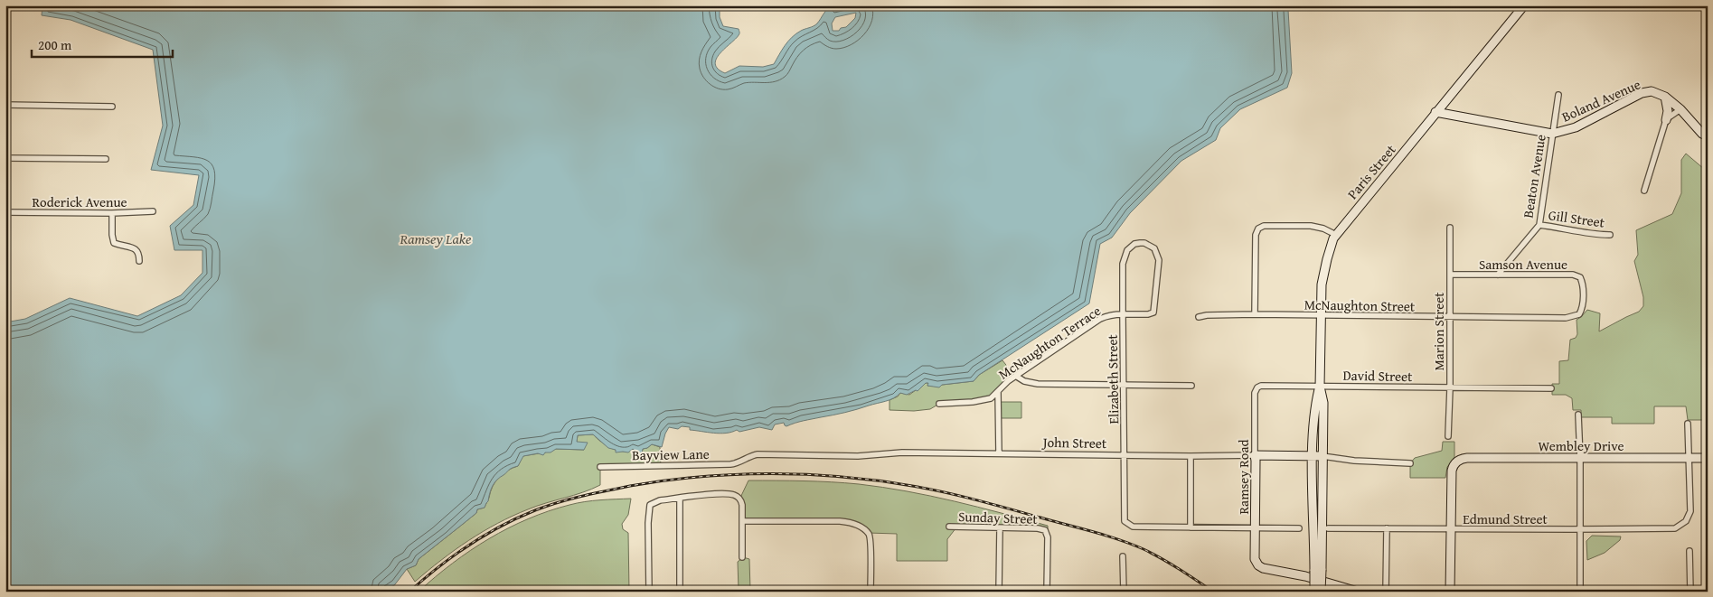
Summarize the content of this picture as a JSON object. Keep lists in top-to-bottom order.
{
  "streets": {
    "street": [
      "Boland Avenue",
      "Paris Street",
      "Beaton Avenue",
      "Roderick Avenue",
      "Gill Street",
      "Samson Avenue",
      "McNaughton Street",
      "Marion Street",
      "McNaughton Terrace",
      "David Street",
      "Elizabeth Street",
      "John Street",
      "Wembley Drive",
      "Bayview Lane",
      "Ramsey Road",
      "Sunday Street",
      "Edmund Street"
    ]
  },
  "crossings": [
    ["Boland Avenue", "Paris Street"],
    ["Boland Avenue", "Beaton Avenue"],
    ["Paris Street", "McNaughton Street"],
    ["Paris Street", "David Street"],
    ["Paris Street", "John Street"],
    ["Beaton Avenue", "Gill Street"],
    ["Beaton Avenue", "Samson Avenue"],
    ["Samson Avenue", "McNaughton Street"],
    ["Samson Avenue", "Marion Street"],
    ["McNaughton Street", "Marion Street"],
    ["Marion Street", "David Street"],
    ["McNaughton Terrace", "Elizabeth Street"],
    ["David Street", "Ramsey Road"],
    ["Elizabeth Street", "John Street"],
    ["John Street", "Bayview Lane"],
    ["John Street", "Ramsey Road"],
    ["Wembley Drive", "Edmund Street"]
  ],
  "water": ["Ramsey Lake"],
  "scale_bar": "200 m"
}
